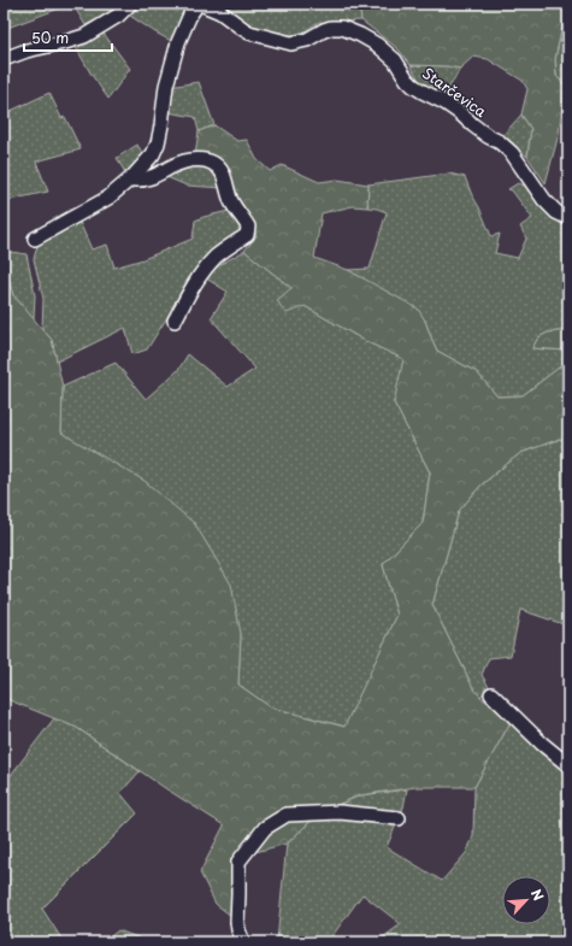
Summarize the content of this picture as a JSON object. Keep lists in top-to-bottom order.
{
  "streets": {
    "street": ["Starčevica"]
  },
  "scale_bar": "50 m",
  "north": "top right"
}
